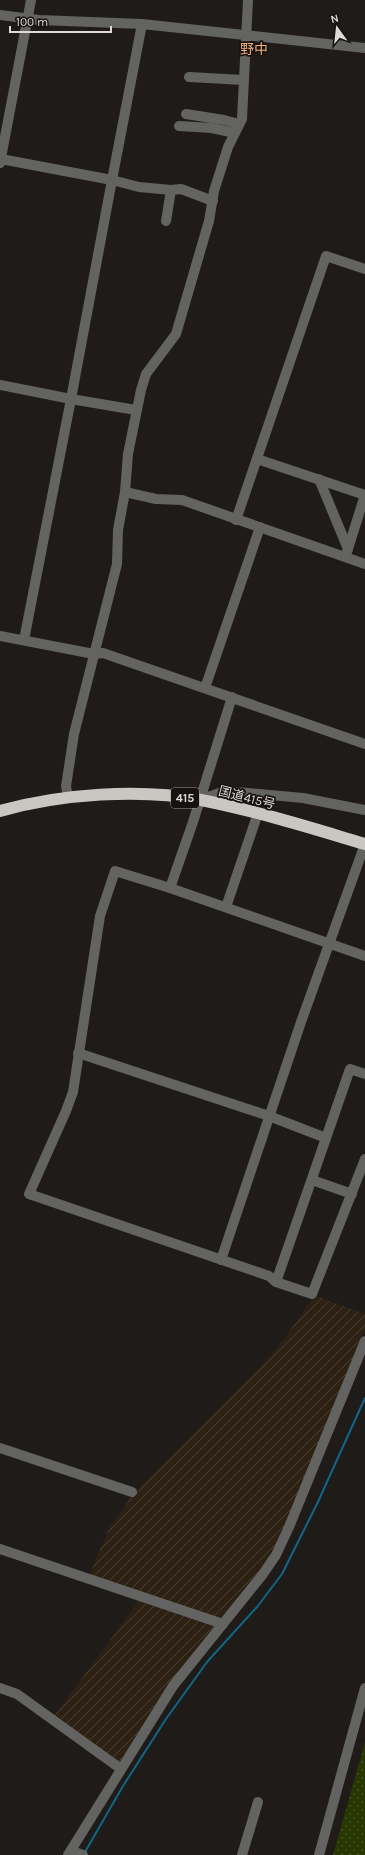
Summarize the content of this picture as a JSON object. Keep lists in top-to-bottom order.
{
  "streets": {
    "highway": ["国道415号", "415"]
  },
  "districts": ["野中"],
  "scale_bar": "100 m",
  "north": "top"
}
